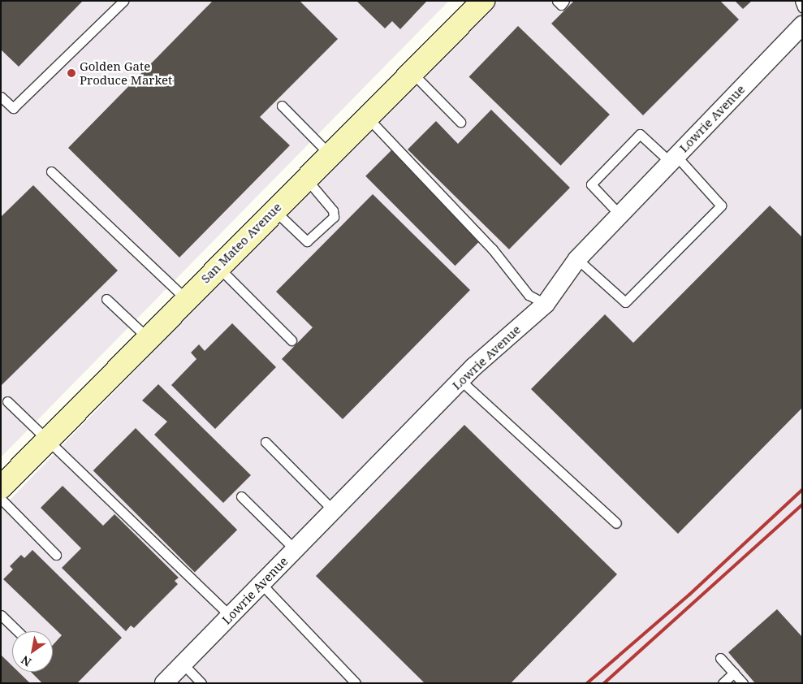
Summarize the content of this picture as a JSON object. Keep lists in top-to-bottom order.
{
  "streets": {
    "main road": ["San Mateo Avenue"],
    "street": ["Lowrie Avenue"]
  },
  "places": ["Golden Gate Produce Market"],
  "north": "bottom left"
}
